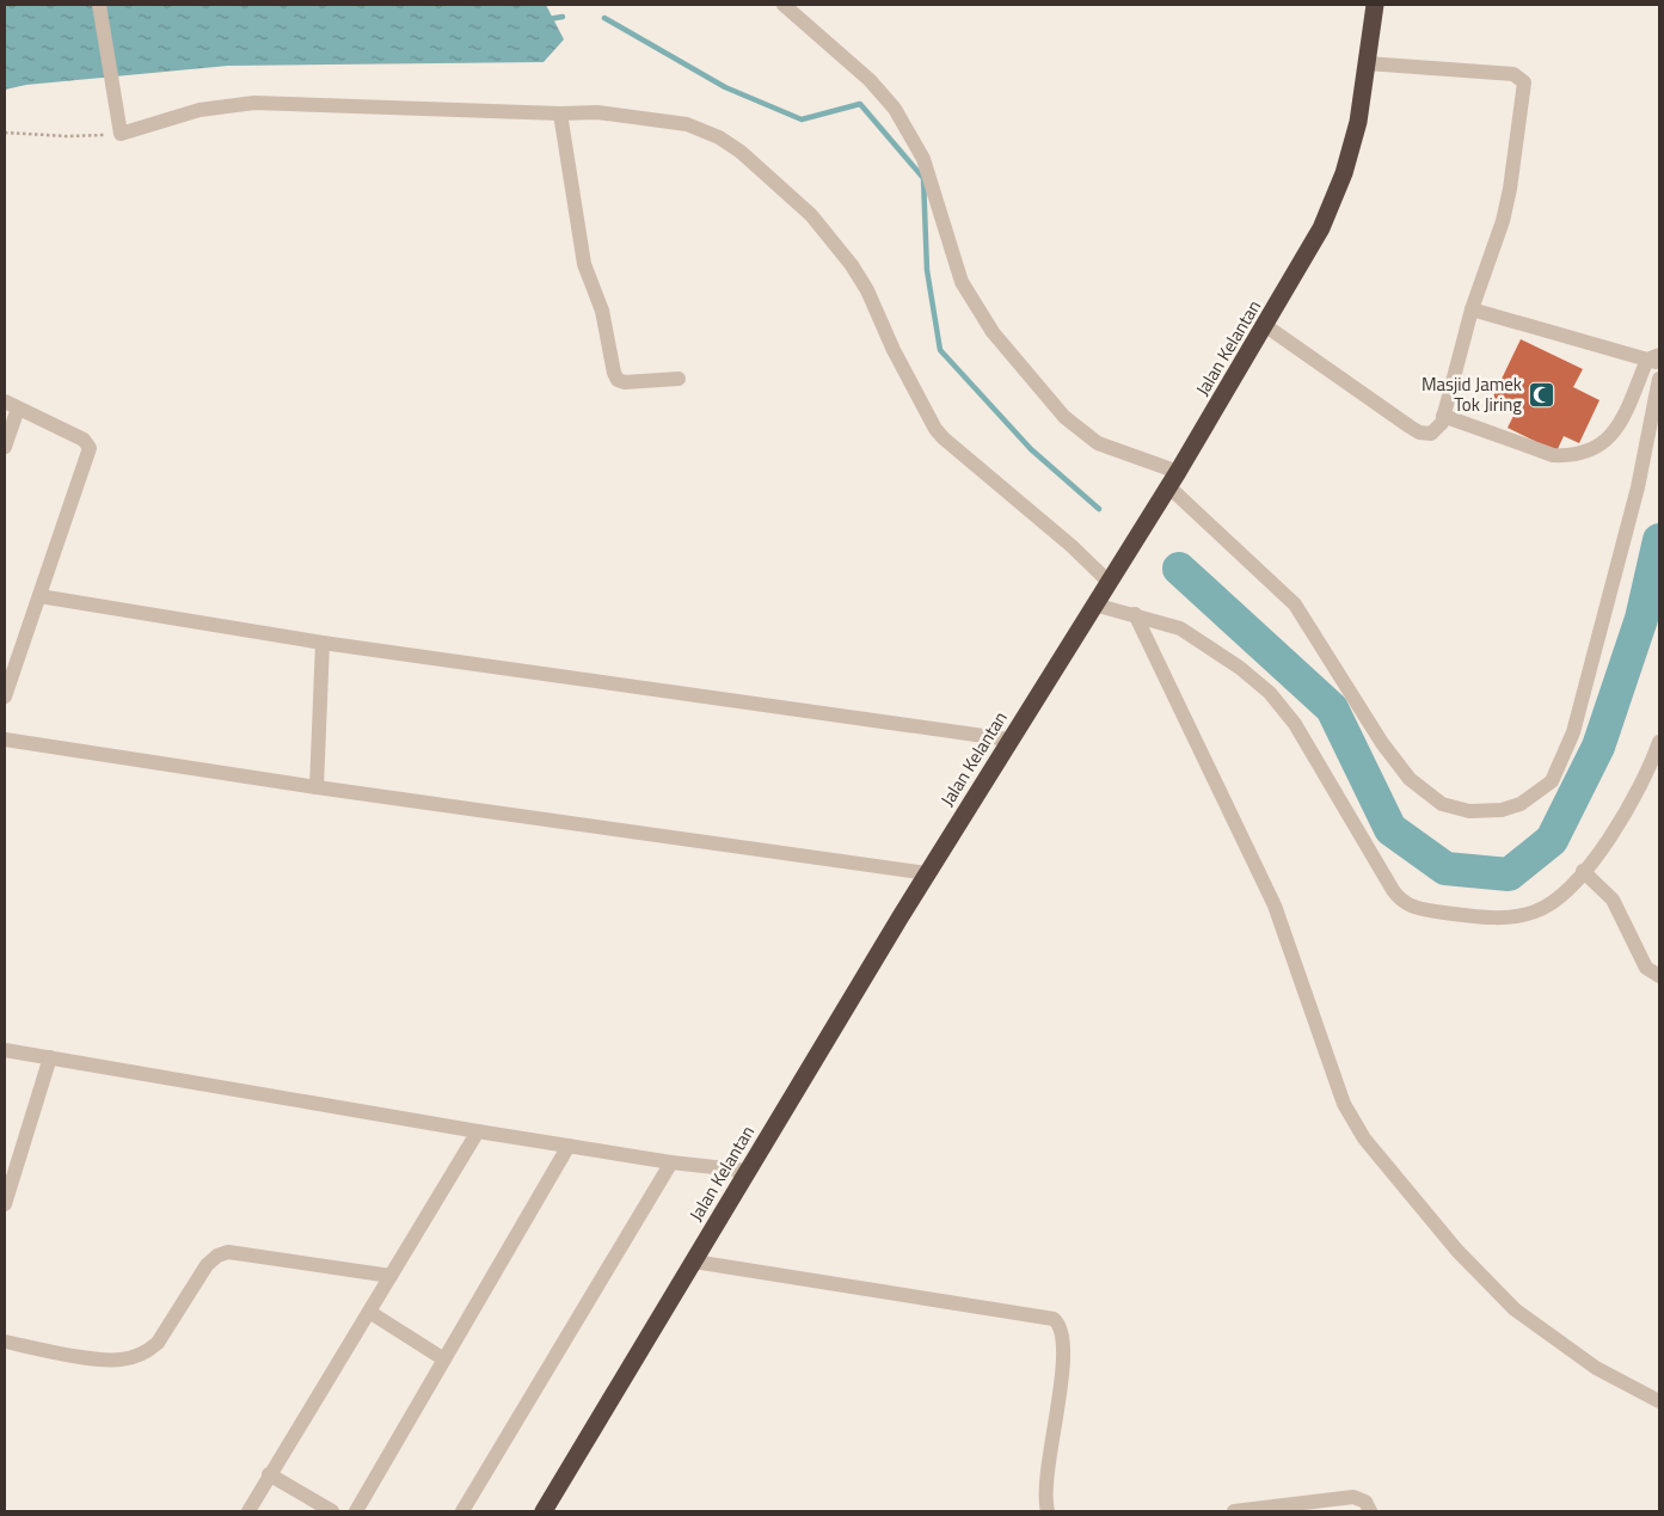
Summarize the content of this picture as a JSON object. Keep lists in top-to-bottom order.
{
  "streets": {
    "highway": ["Jalan Kelantan"]
  },
  "places": {
    "mosque": ["Masjid Jamek Tok Jiring"]
  }
}
